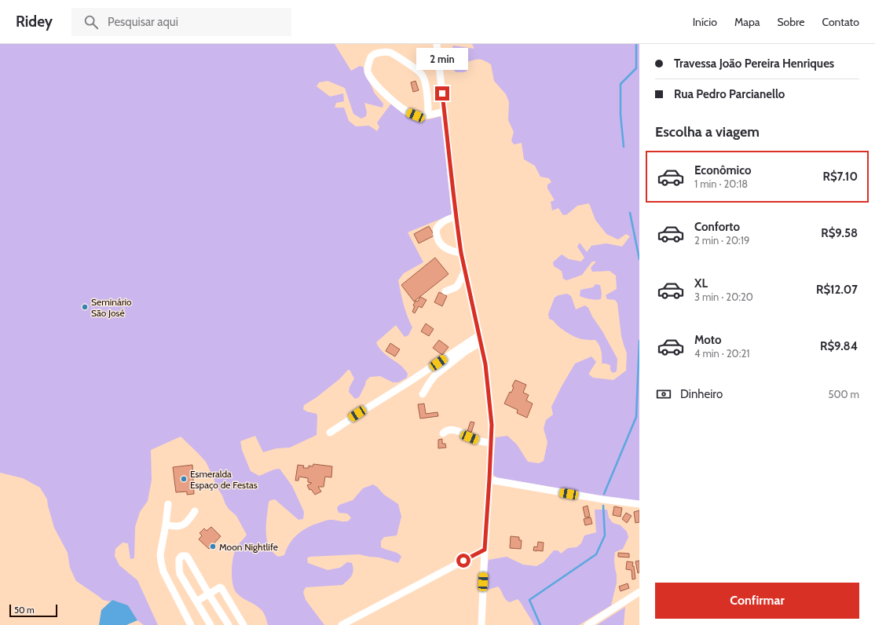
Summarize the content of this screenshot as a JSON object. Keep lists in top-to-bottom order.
{
  "places": ["Seminário São José", "Esmeralda Espaço de Festas", "Moon Nightlife"],
  "scale_bar": "50 m",
  "page": {
    "header": "Ridey",
    "search": "Pesquisar aqui",
    "nav": [
      "Início",
      "Mapa",
      "Sobre",
      "Contato"
    ],
    "banner": ["Travessa João Pereira Henriques", "Rua Pedro Parcianello"],
    "bubble": "2 min",
    "heading": "Escolha a viagem",
    "list": [
      {
        "name": "Econômico",
        "note": "1 min · 20:18",
        "value": "R$7.10"
      },
      {
        "name": "Conforto",
        "note": "2 min · 20:19",
        "value": "R$9.58"
      },
      {
        "name": "XL",
        "note": "3 min · 20:20",
        "value": "R$12.07"
      },
      {
        "name": "Moto",
        "note": "4 min · 20:21",
        "value": "R$9.84"
      }
    ],
    "pay": ["Dinheiro", "500 m"],
    "buttons": "Confirmar",
    "scale": "50 m"
  }
}
